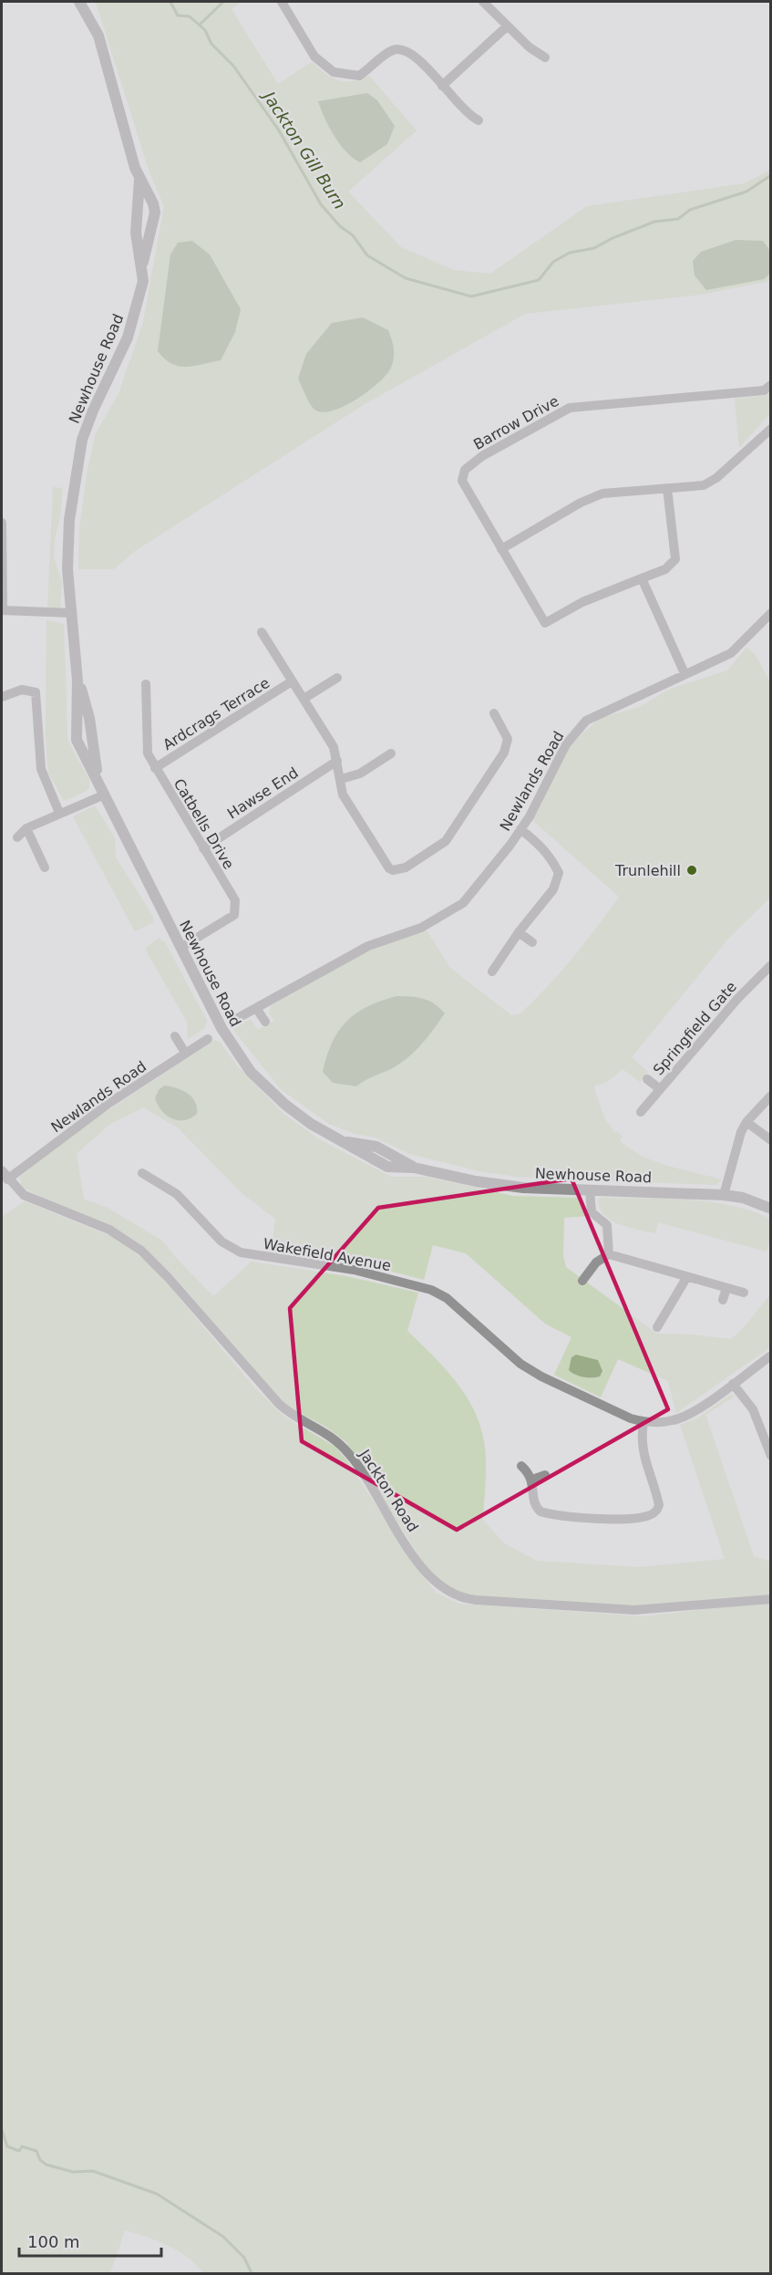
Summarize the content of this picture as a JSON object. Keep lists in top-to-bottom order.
{
  "streets": {
    "street": [
      "Newhouse Road",
      "Barrow Drive",
      "Ardcrags Terrace",
      "Newlands Road",
      "Hawse End",
      "Catbells Drive",
      "Springfield Gate",
      "Wakefield Avenue",
      "Jackton Road"
    ]
  },
  "crossings": [
    ["Newhouse Road", "Catbells Drive"],
    ["Ardcrags Terrace", "Catbells Drive"],
    ["Newlands Road", "Jackton Road"],
    ["Hawse End", "Catbells Drive"]
  ],
  "water": ["Jackton Gill Burn"],
  "places": ["Trunlehill"],
  "scale_bar": "100 m"
}
